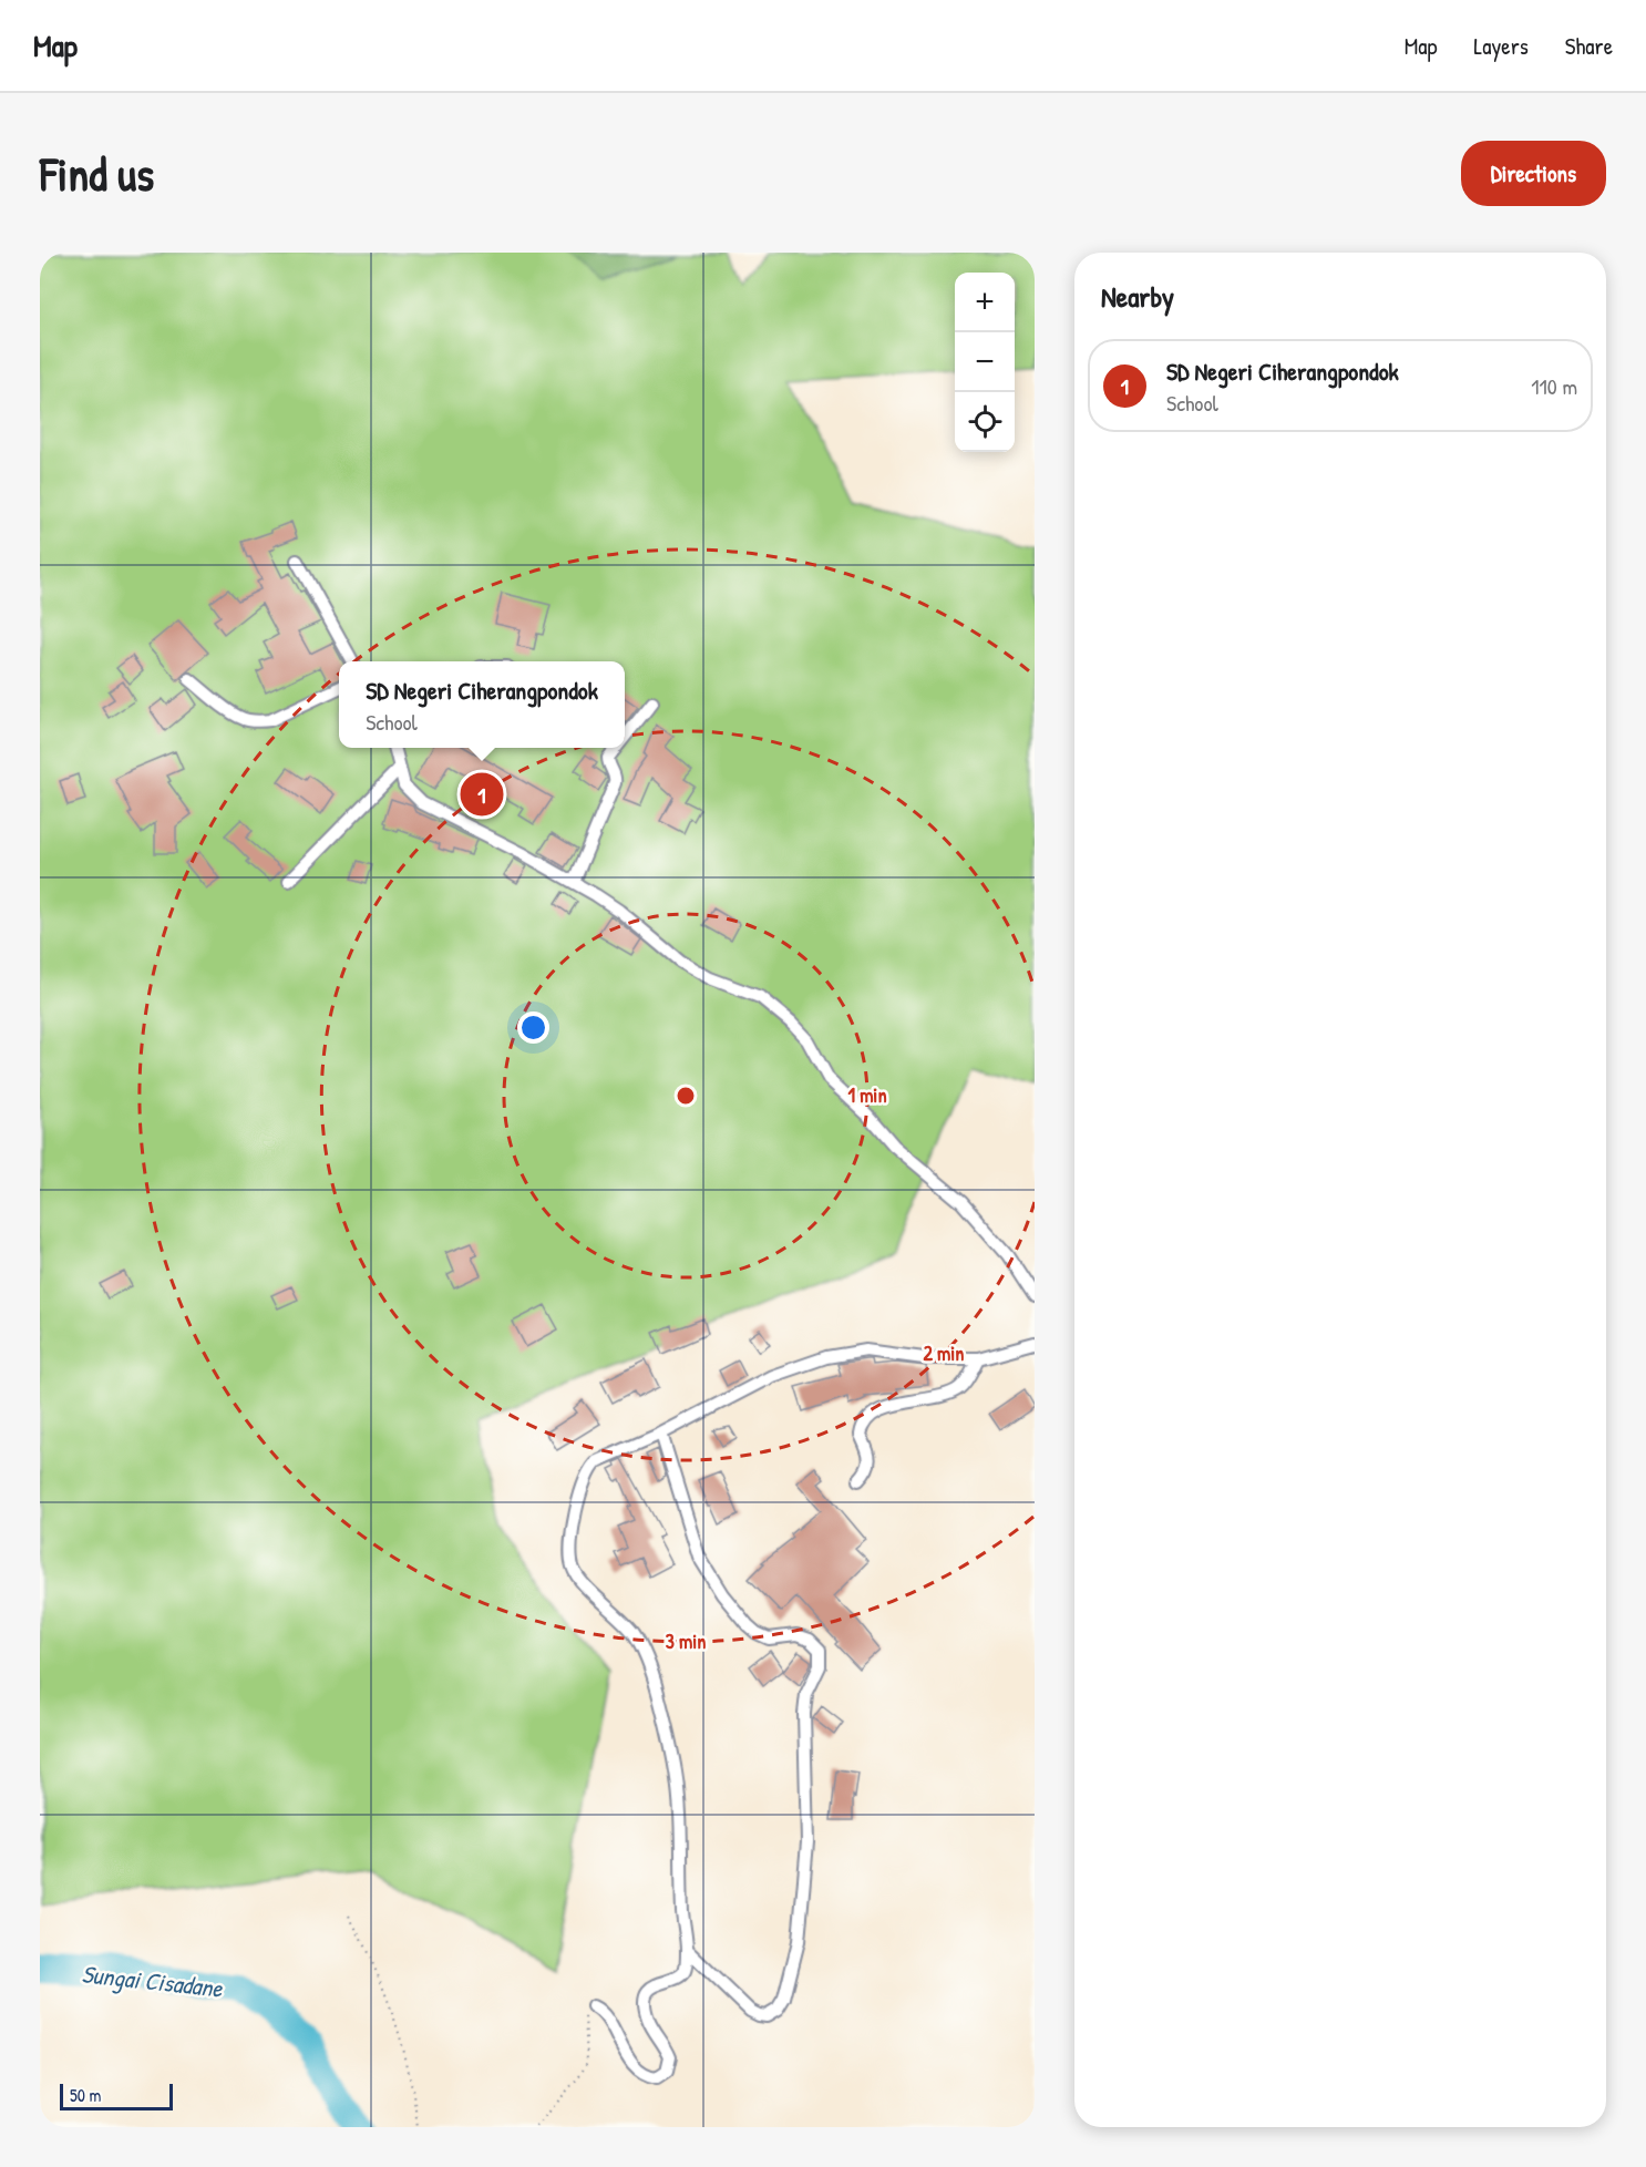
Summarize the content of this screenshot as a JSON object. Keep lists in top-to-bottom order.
{
  "water": ["Sungai Cisadane"],
  "scale_bar": "50 m",
  "page": {
    "header": "Map",
    "nav": ["Map", "Layers", "Share"],
    "buttons": "Directions",
    "title": "Find us",
    "heading": "Nearby",
    "map_buttons": ["+", "−"],
    "list": [
      {
        "mark": "1",
        "name": "SD Negeri Ciherangpondok",
        "note": "School",
        "value": "110 m"
      }
    ],
    "popup": ["SD Negeri Ciherangpondok", "School"],
    "pins": "1",
    "scale": "50 m"
  },
  "rings": ["1 min", "2 min", "3 min"]
}
